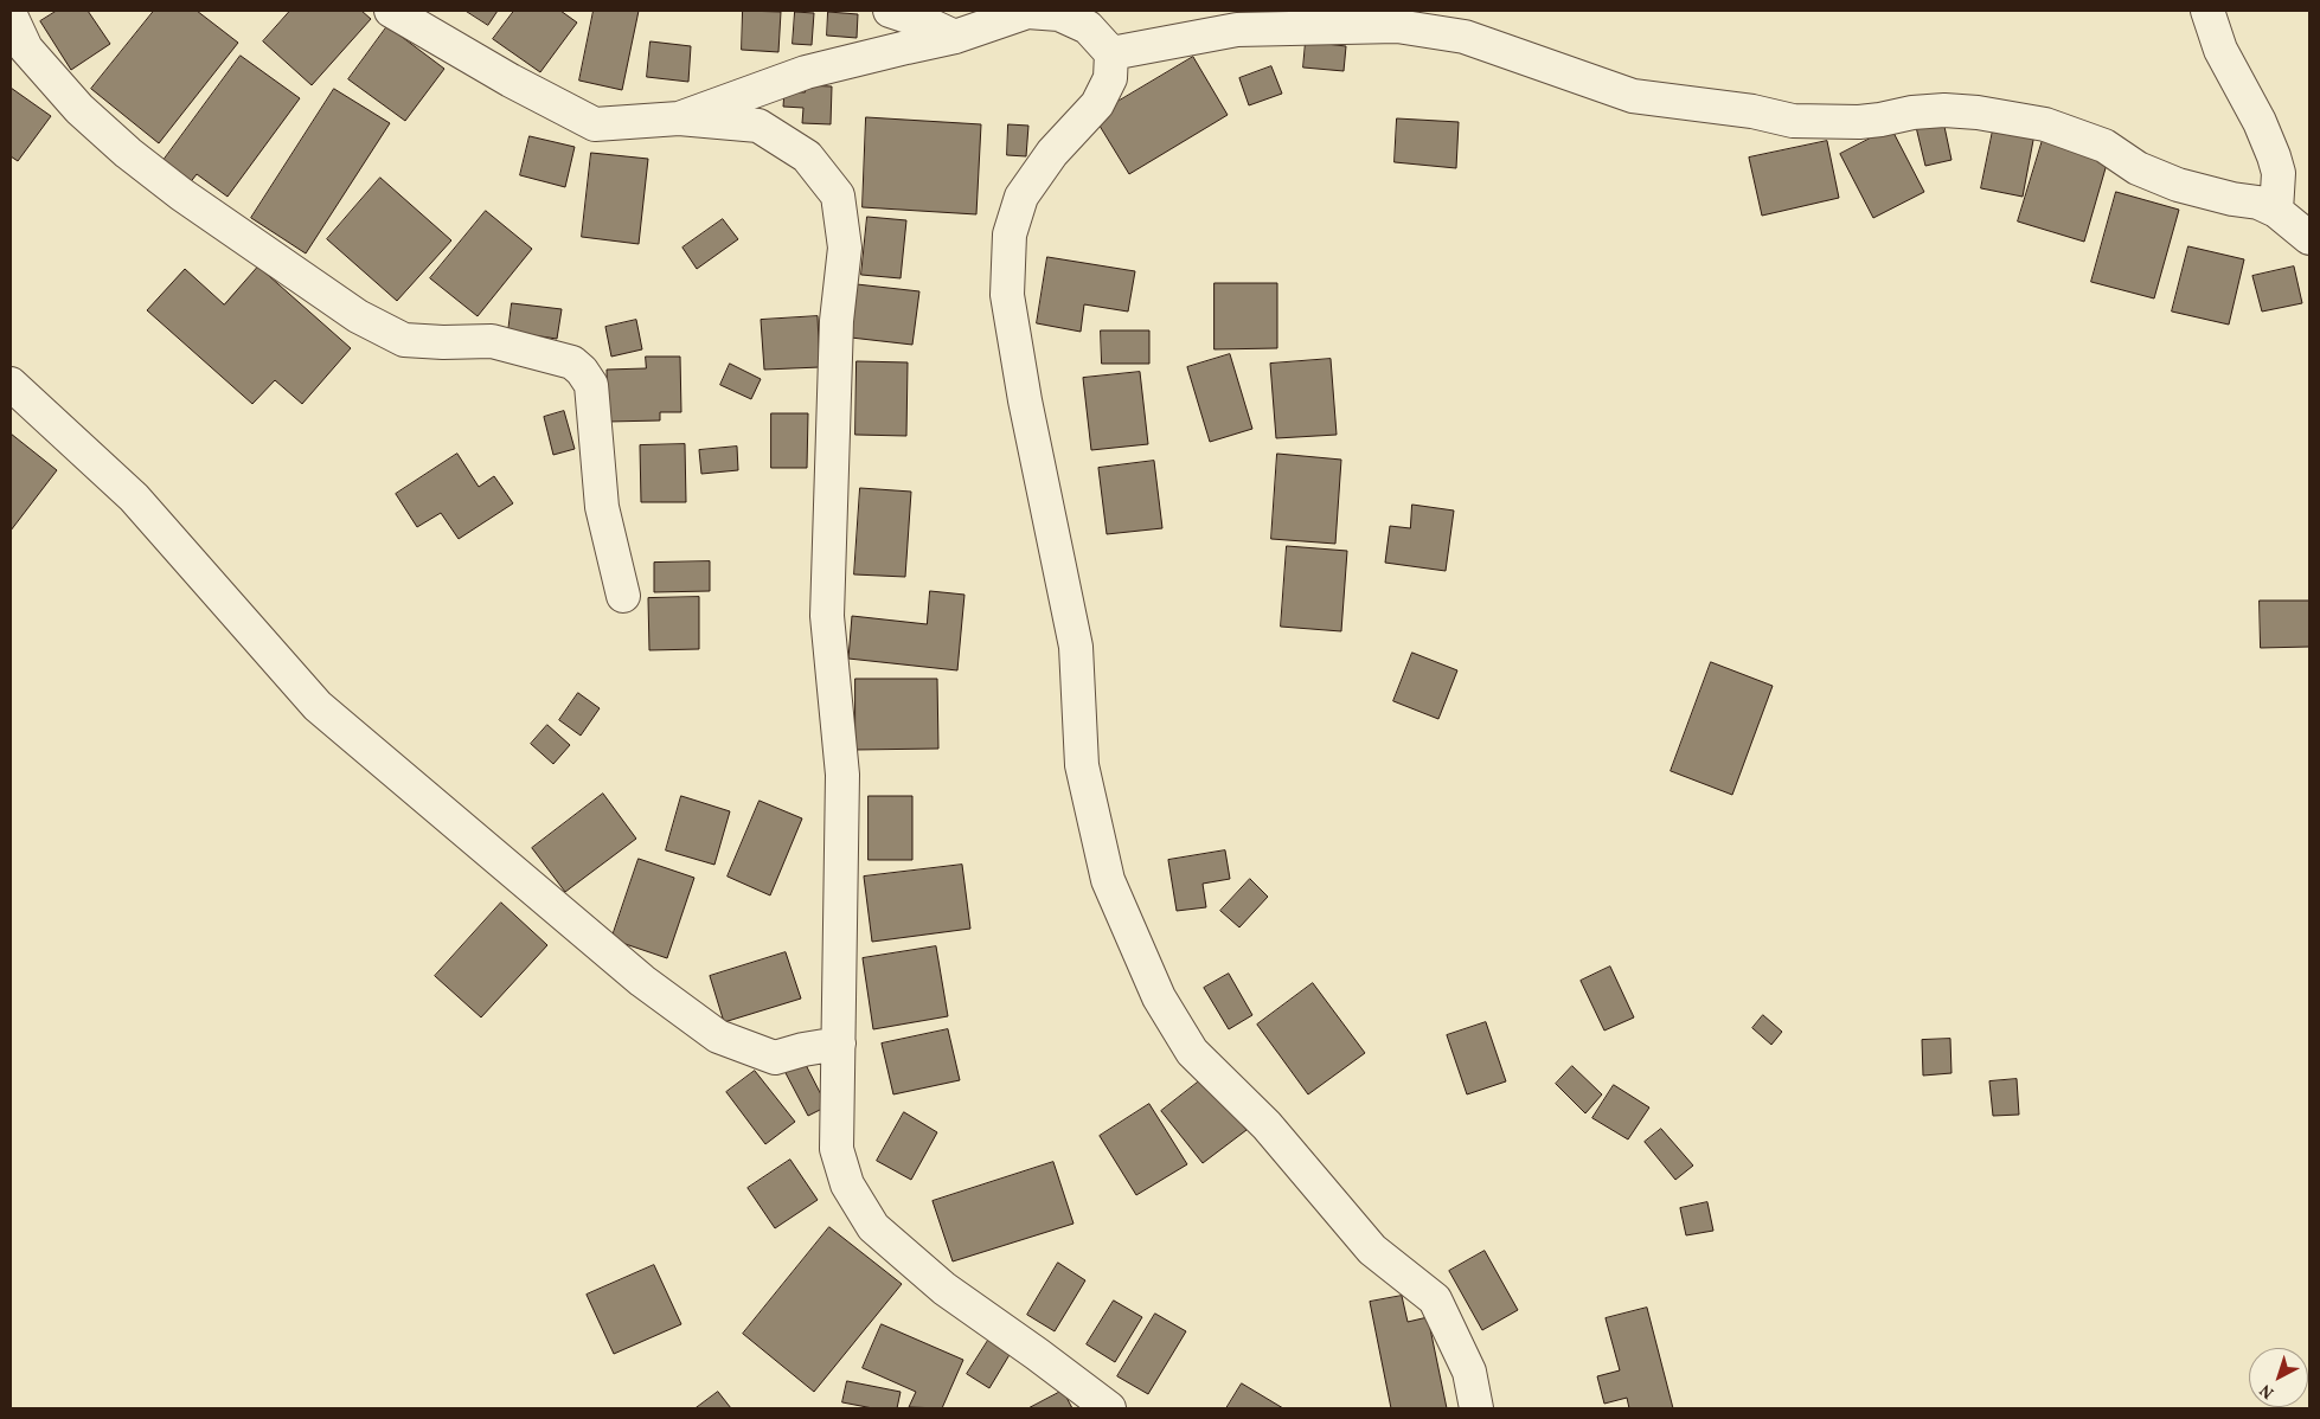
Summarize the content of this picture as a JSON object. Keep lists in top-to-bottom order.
{
  "north": "bottom left"
}
